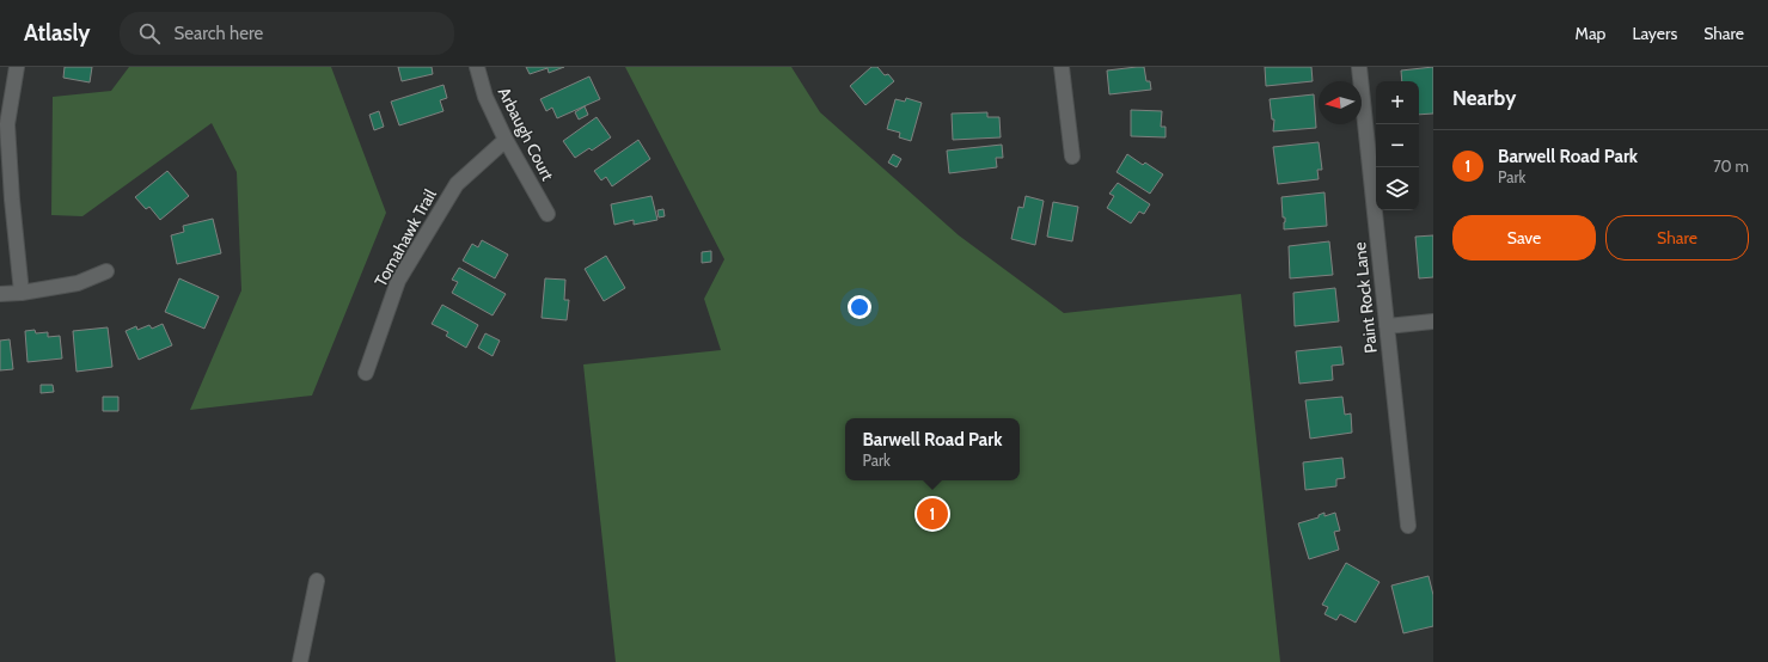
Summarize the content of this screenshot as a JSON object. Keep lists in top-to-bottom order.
{
  "streets": {
    "street": ["Arbaugh Court", "Tomahawk Trail", "Paint Rock Lane"]
  },
  "crossings": [
    ["Arbaugh Court", "Tomahawk Trail"]
  ],
  "north": "left",
  "page": {
    "header": "Atlasly",
    "search": "Search here",
    "nav": ["Map", "Layers", "Share"],
    "heading": "Nearby",
    "map_buttons": ["+", "−"],
    "list": [
      {
        "mark": "1",
        "name": "Barwell Road Park",
        "note": "Park",
        "value": "70 m"
      }
    ],
    "buttons": ["Save", "Share"],
    "popup": ["Barwell Road Park", "Park"],
    "pins": "1"
  }
}
